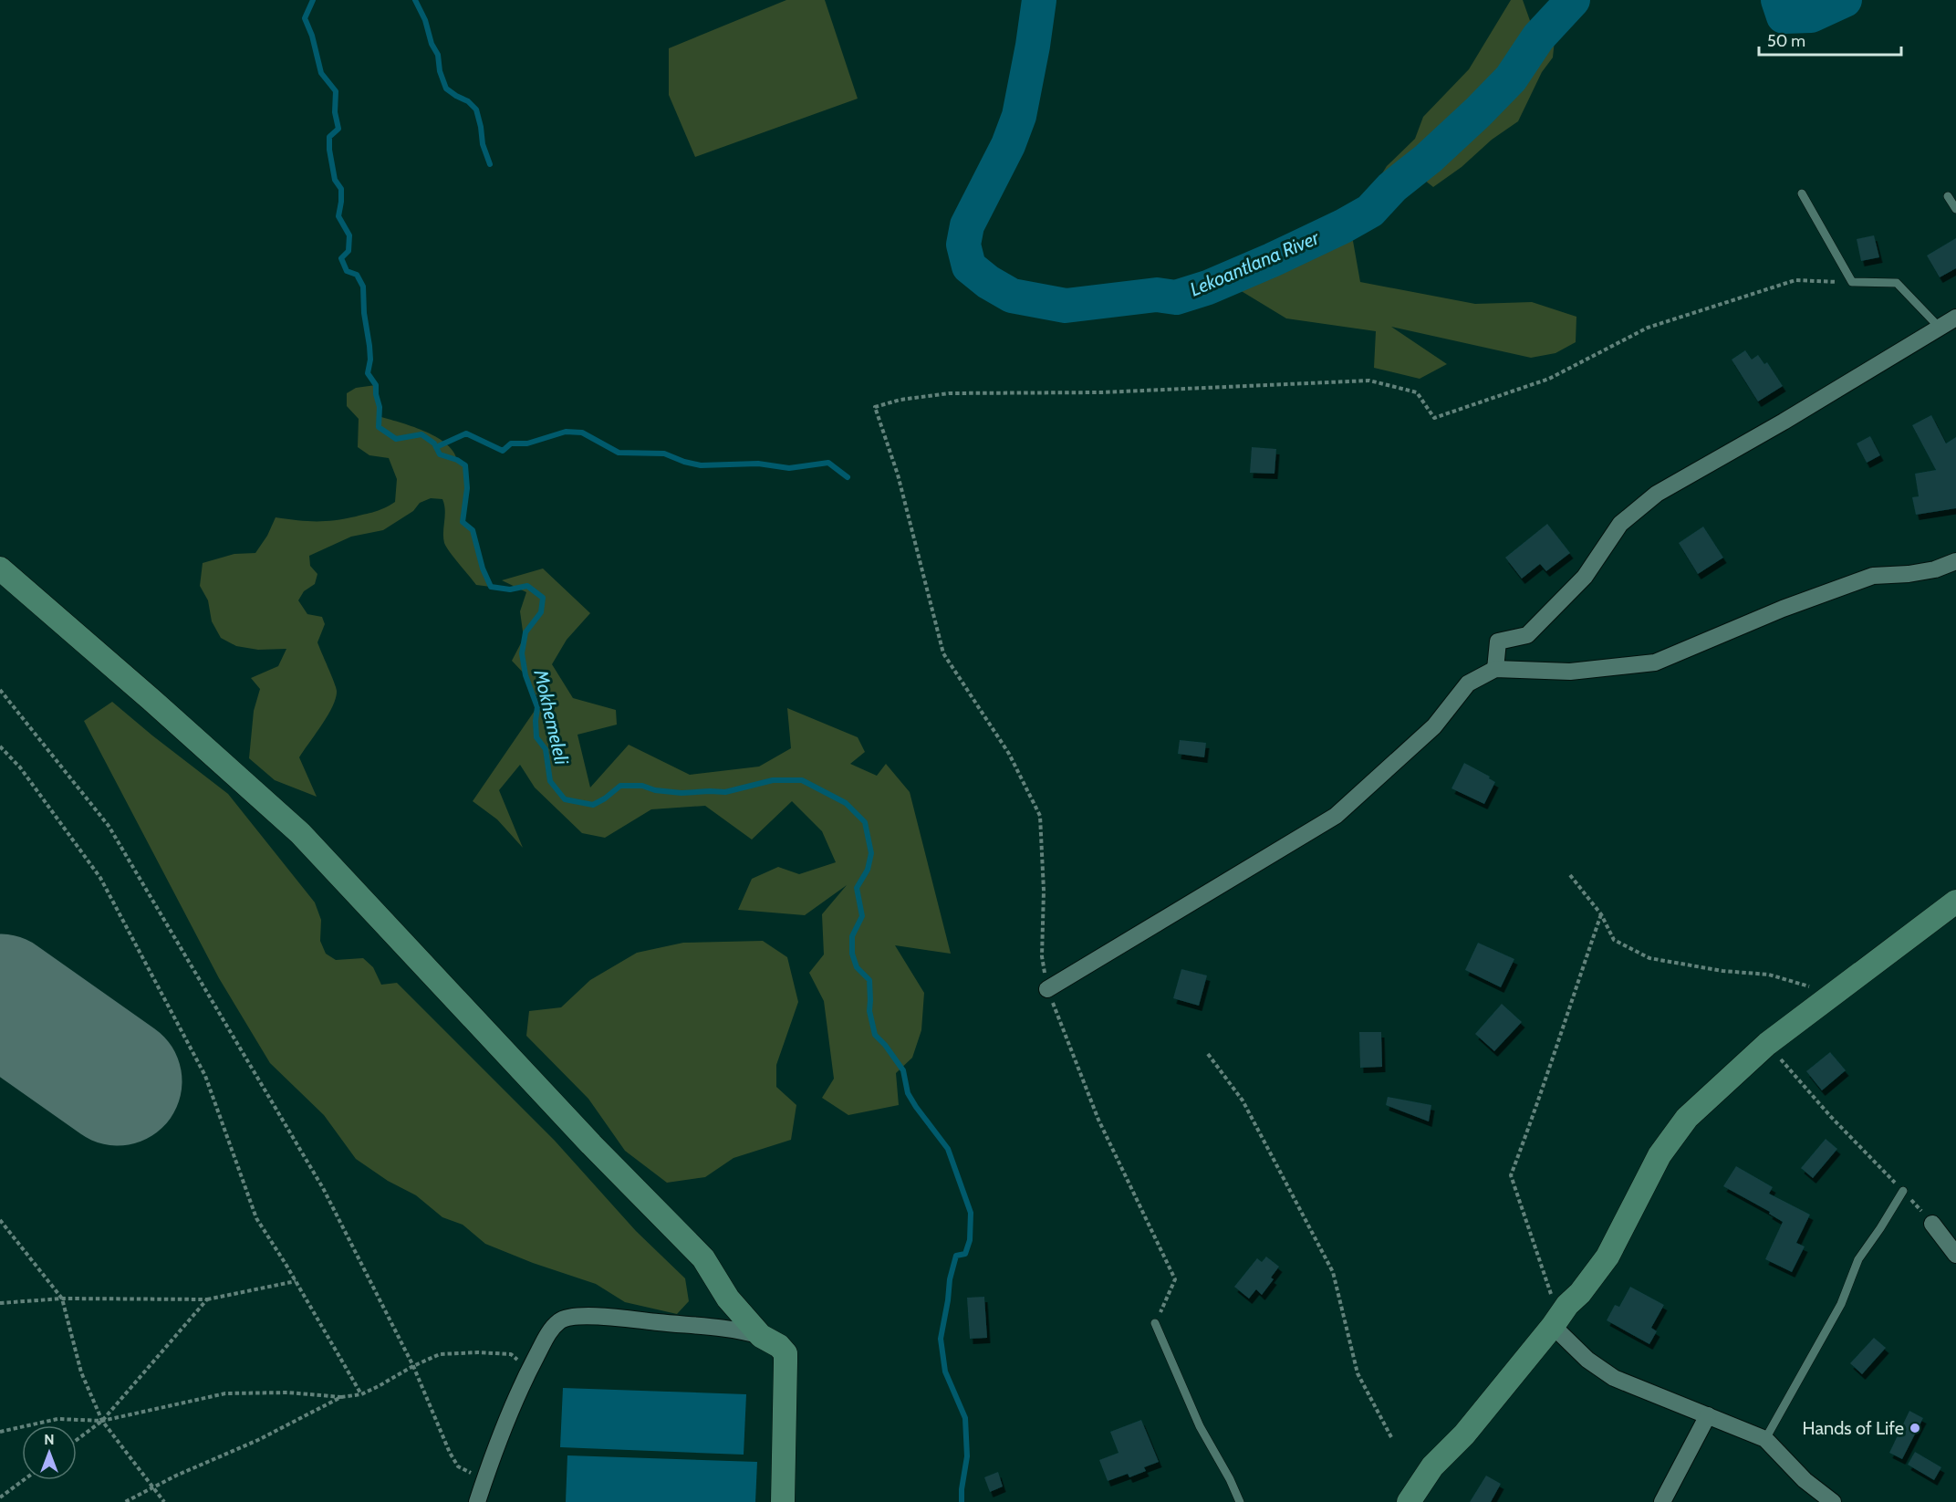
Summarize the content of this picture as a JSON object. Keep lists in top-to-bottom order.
{
  "water": ["Lekoantlana River", "Mokhemeleli"],
  "places": ["Hands of Life"],
  "scale_bar": "50 m",
  "north": "top"
}
